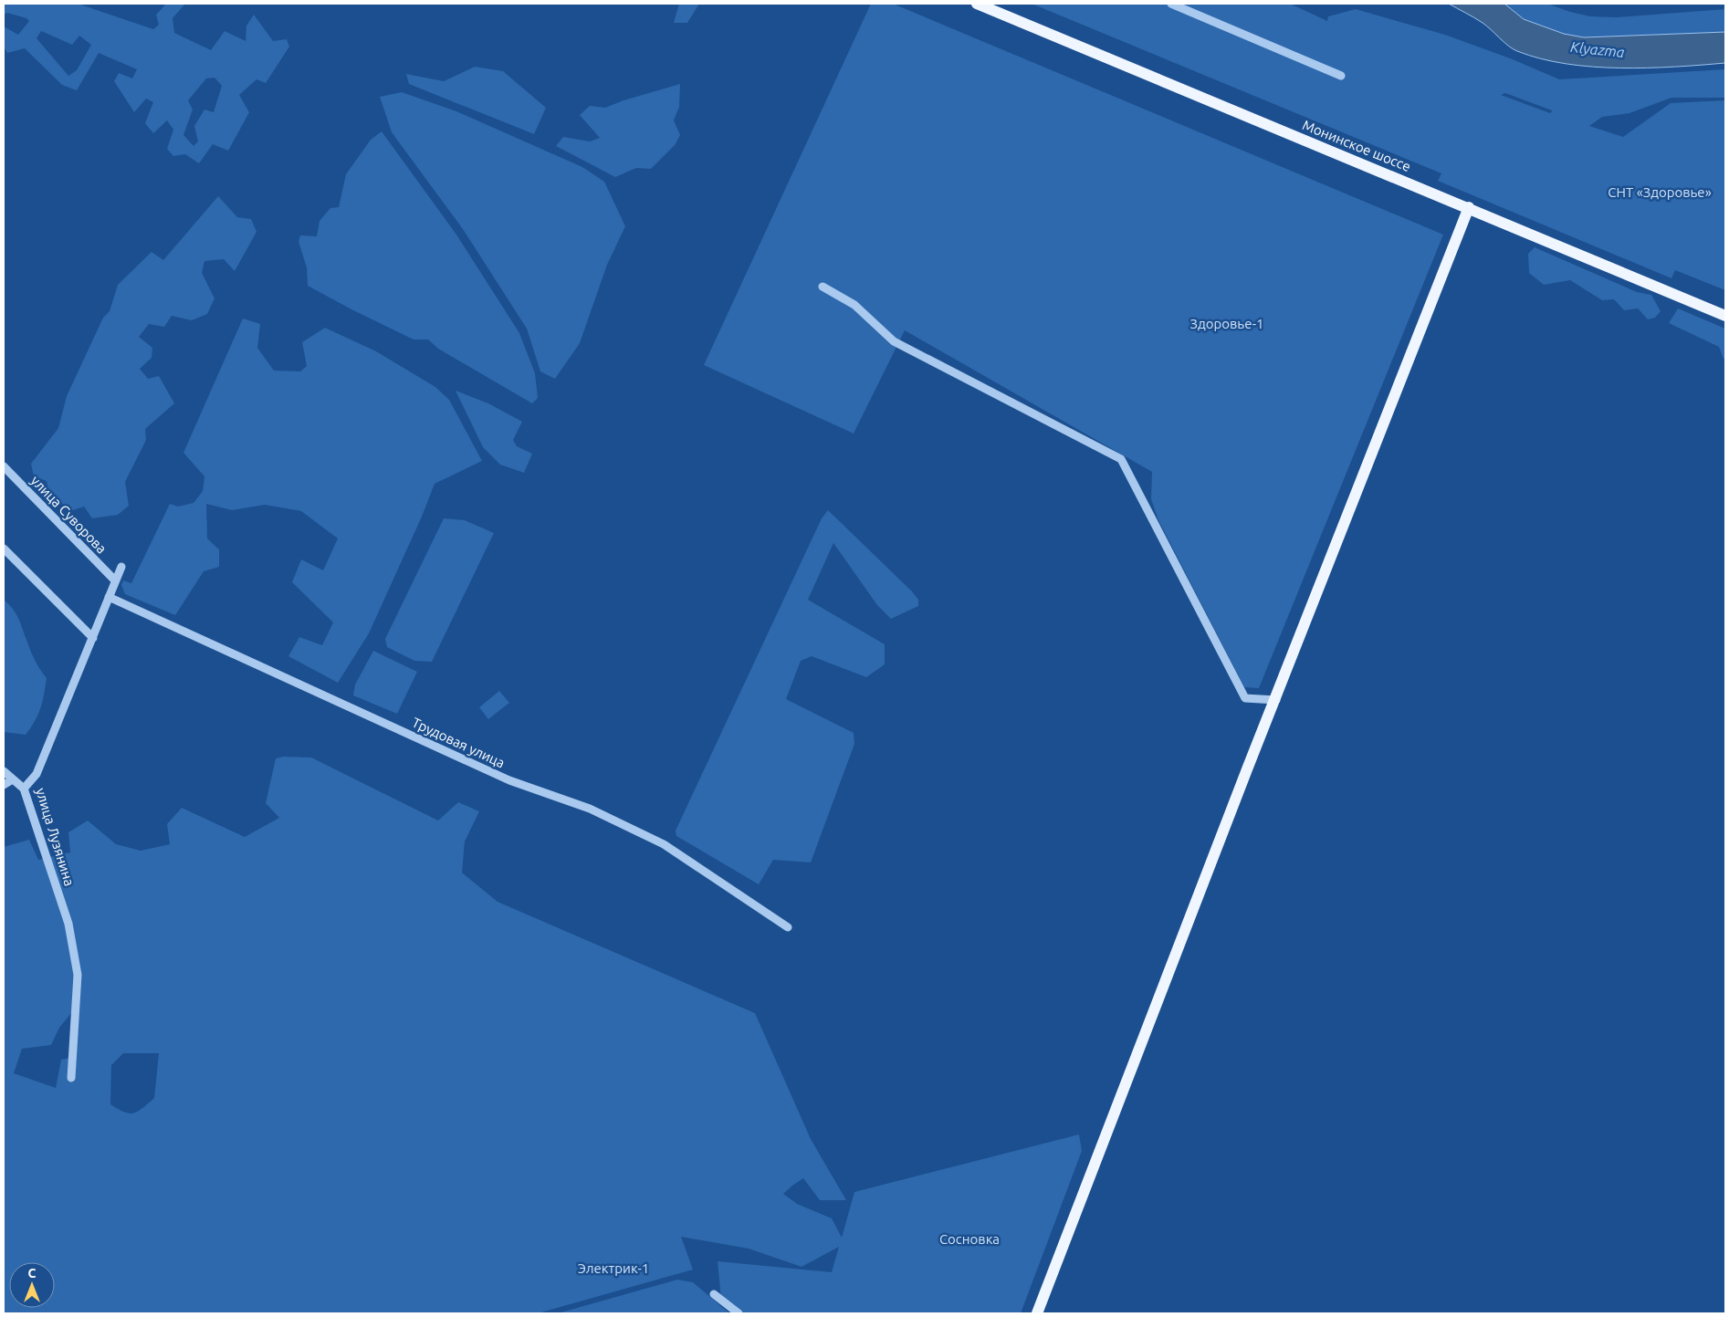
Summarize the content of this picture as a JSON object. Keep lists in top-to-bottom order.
{
  "streets": {
    "main road": ["Монинское шоссе"],
    "street": ["улица Суворова", "Трудовая улица", "улица Лузянина"]
  },
  "crossings": [
    ["улица Суворова", "улица Лузянина"],
    ["Трудовая улица", "улица Лузянина"]
  ],
  "water": ["Klyazma"],
  "parks": [
    "СНТ «Здоровье»",
    "Здоровье-1",
    "Сосновка",
    "Электрик-1"
  ],
  "north": "top"
}
